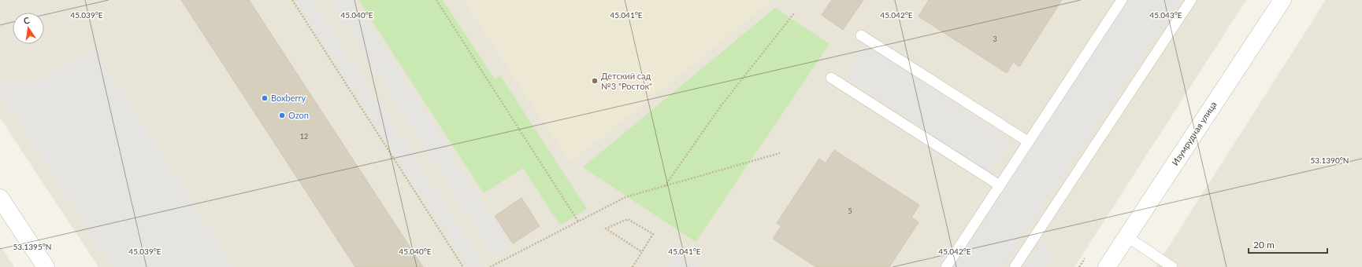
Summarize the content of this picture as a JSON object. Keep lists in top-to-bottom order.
{
  "streets": {
    "street": ["Изумрудная улица"]
  },
  "places": ["Детский сад №3 \"Росток\"", "Boxberry", "Ozon"],
  "house_numbers": ["3", "12", "5"],
  "scale_bar": "20 m",
  "north": "top",
  "coordinates": [
    "45.039°E",
    "45.040°E",
    "45.041°E",
    "45.042°E",
    "45.043°E",
    "53.1390°N",
    "53.1395°N"
  ]
}
